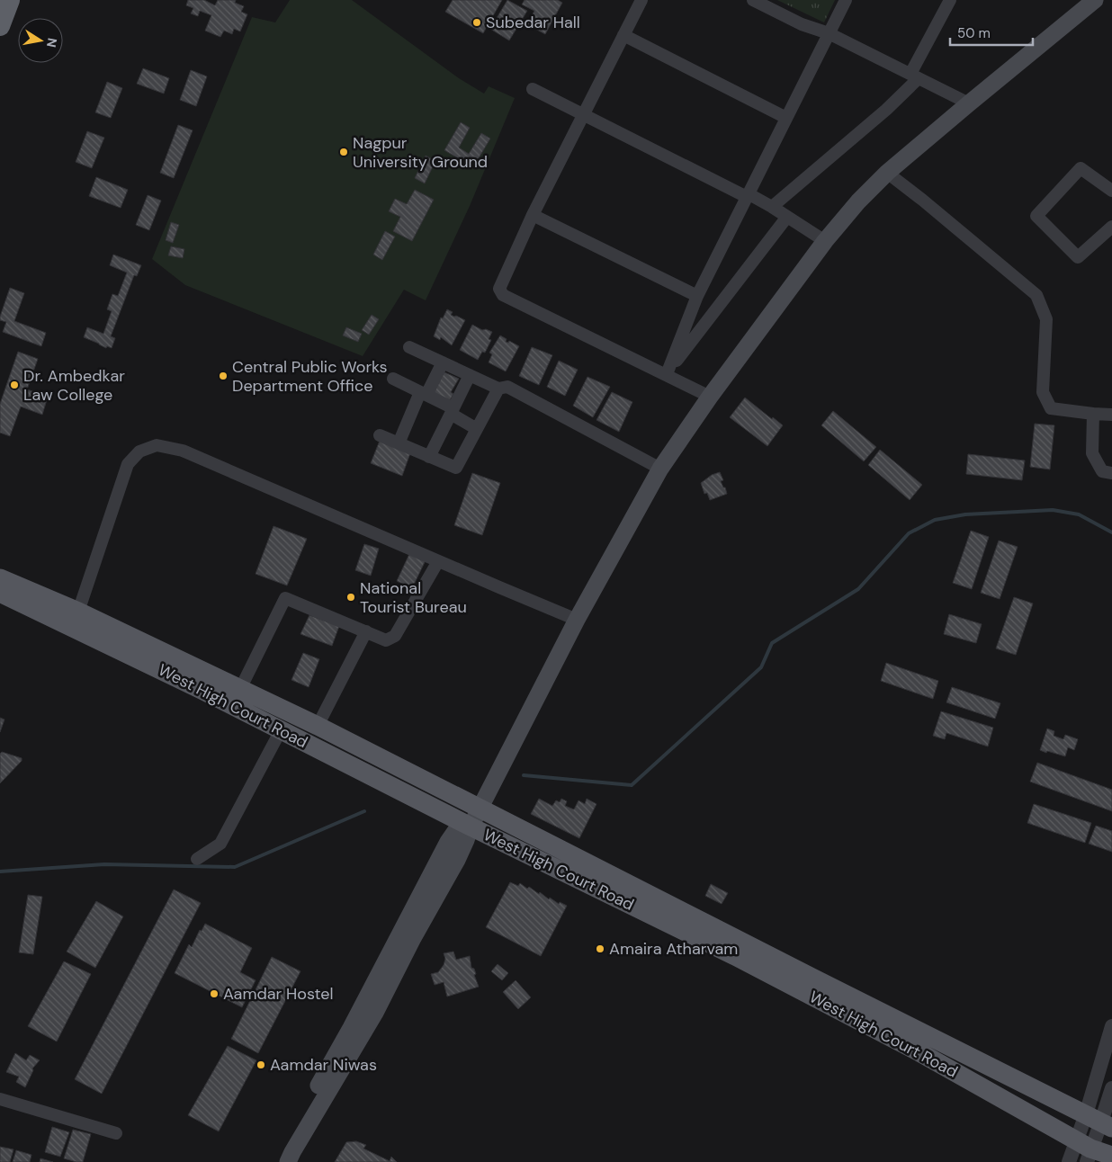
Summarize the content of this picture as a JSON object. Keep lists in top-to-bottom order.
{
  "streets": {
    "main road": ["West High Court Road"]
  },
  "places": [
    "Subedar Hall",
    "Nagpur University Ground",
    "Central Public Works Department Office",
    "Dr. Ambedkar Law College",
    "National Tourist Bureau",
    "Amaira Atharvam",
    "Aamdar Hostel",
    "Aamdar Niwas"
  ],
  "scale_bar": "50 m",
  "north": "right"
}
